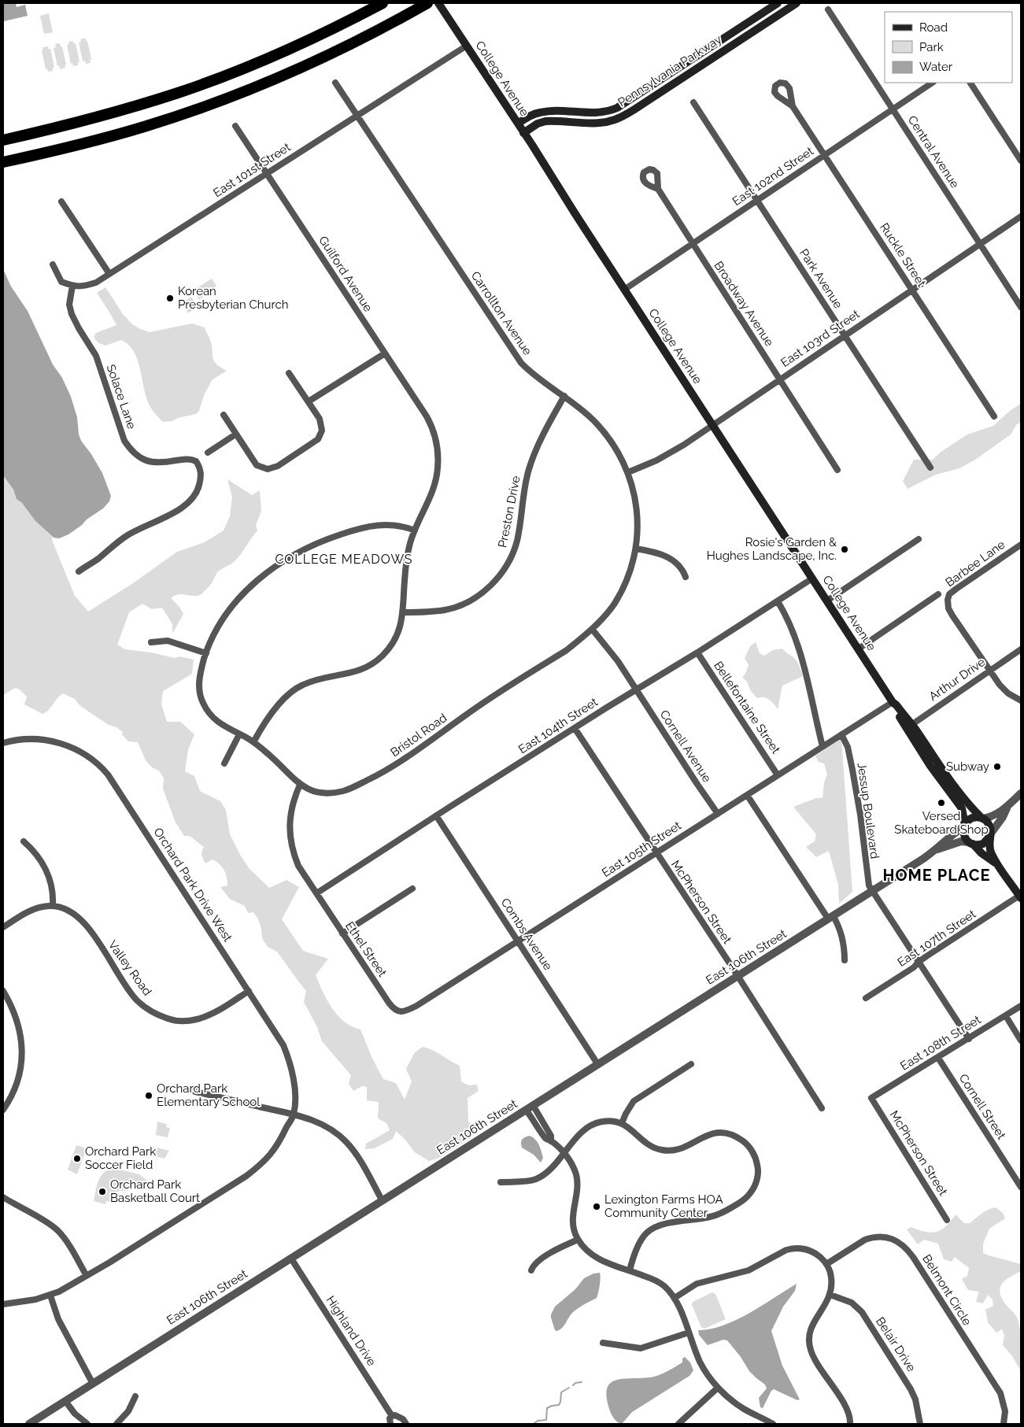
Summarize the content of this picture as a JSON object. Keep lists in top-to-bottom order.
{
  "streets": {
    "main road": ["Pennsylvania Parkway", "College Avenue"],
    "street": [
      "Central Avenue",
      "East 101st Street",
      "East 102nd Street",
      "Ruckle Street",
      "Guilford Avenue",
      "Park Avenue",
      "Broadway Avenue",
      "Carrollton Avenue",
      "East 103rd Street",
      "Solace Lane",
      "Preston Drive",
      "Barbee Lane",
      "Arthur Drive",
      "Bellefontaine Street",
      "East 104th Street",
      "Bristol Road",
      "Cornell Avenue",
      "Jessup Boulevard",
      "East 105th Street",
      "Orchard Park Drive West",
      "McPherson Street",
      "Combs Avenue",
      "East 107th Street",
      "Ethel Street",
      "East 106th Street",
      "Valley Road",
      "East 108th Street",
      "Cornell Street",
      "Belmont Circle",
      "Highland Drive",
      "Belair Drive"
    ]
  },
  "crossings": [
    ["Pennsylvania Parkway", "College Avenue"],
    ["College Avenue", "East 101st Street"],
    ["College Avenue", "East 102nd Street"],
    ["College Avenue", "East 103rd Street"],
    ["College Avenue", "Arthur Drive"],
    ["College Avenue", "East 104th Street"],
    ["College Avenue", "East 105th Street"],
    ["College Avenue", "East 106th Street"],
    ["Central Avenue", "East 102nd Street"],
    ["Central Avenue", "East 103rd Street"],
    ["East 101st Street", "Guilford Avenue"],
    ["East 101st Street", "Carrollton Avenue"],
    ["East 101st Street", "Solace Lane"],
    ["East 102nd Street", "Ruckle Street"],
    ["East 102nd Street", "Park Avenue"],
    ["East 102nd Street", "Broadway Avenue"],
    ["Ruckle Street", "East 103rd Street"],
    ["Guilford Avenue", "Preston Drive"],
    ["Guilford Avenue", "Bristol Road"],
    ["Park Avenue", "East 103rd Street"],
    ["Broadway Avenue", "East 103rd Street"],
    ["Carrollton Avenue", "East 103rd Street"],
    ["Carrollton Avenue", "Preston Drive"],
    ["Carrollton Avenue", "Bristol Road"],
    ["Carrollton Avenue", "Cornell Avenue"],
    ["Barbee Lane", "Arthur Drive"],
    ["Bellefontaine Street", "East 104th Street"],
    ["Bellefontaine Street", "East 105th Street"],
    ["East 104th Street", "Cornell Avenue"],
    ["East 104th Street", "McPherson Street"],
    ["East 104th Street", "Combs Avenue"],
    ["East 104th Street", "Ethel Street"],
    ["Bristol Road", "Cornell Avenue"],
    ["Bristol Road", "Ethel Street"],
    ["Cornell Avenue", "East 105th Street"],
    ["Jessup Boulevard", "East 105th Street"],
    ["Jessup Boulevard", "East 106th Street"],
    ["East 105th Street", "McPherson Street"],
    ["East 105th Street", "Combs Avenue"],
    ["East 105th Street", "Ethel Street"],
    ["Orchard Park Drive West", "Valley Road"],
    ["McPherson Street", "East 106th Street"],
    ["McPherson Street", "East 108th Street"],
    ["Combs Avenue", "East 106th Street"],
    ["East 106th Street", "Highland Drive"],
    ["East 108th Street", "Cornell Street"]
  ],
  "districts": ["COLLEGE MEADOWS", "HOME PLACE"],
  "places": [
    "Korean Presbyterian Church",
    "Rosie's Garden & Hughes Landscape, Inc.",
    "Subway",
    "Versed Skateboard Shop",
    "Orchard Park Elementary School",
    "Orchard Park Soccer Field",
    "Orchard Park Basketball Court",
    "Lexington Farms HOA Community Center"
  ],
  "legend": ["Road", "Park", "Water"]
}
